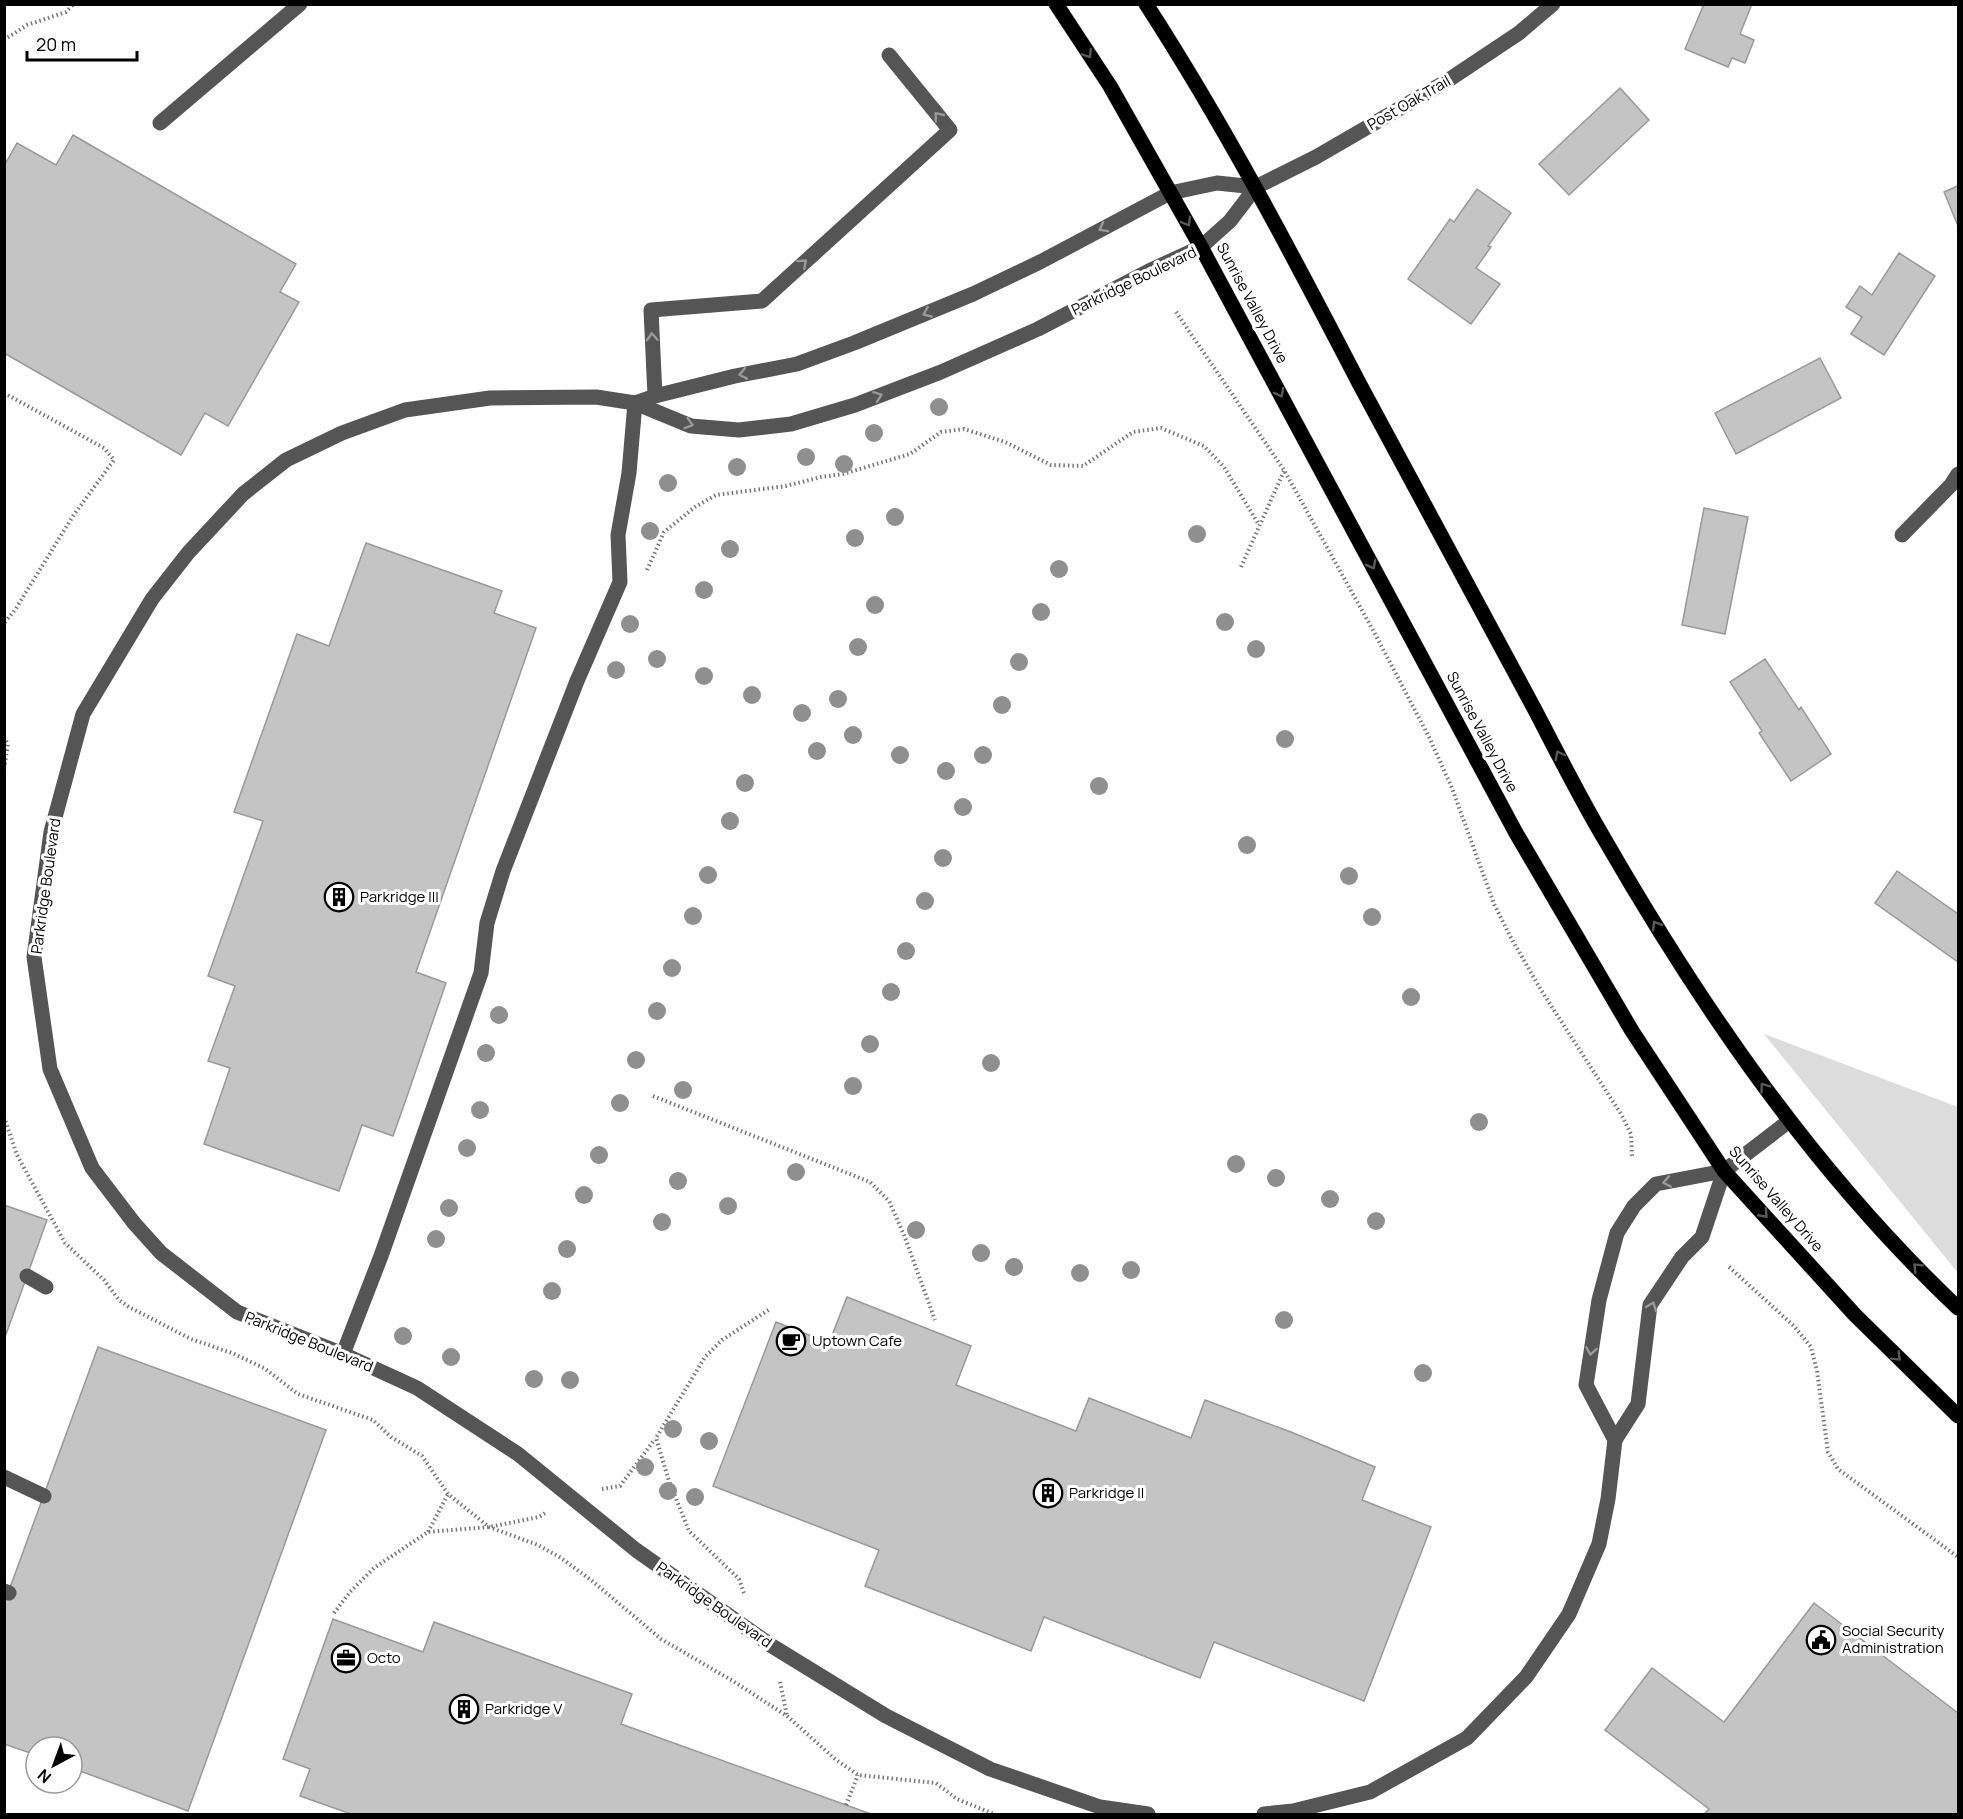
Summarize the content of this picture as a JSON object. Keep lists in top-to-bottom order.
{
  "streets": {
    "main road": ["Sunrise Valley Drive"],
    "street": ["Post Oak Trail", "Parkridge Boulevard"]
  },
  "crossings": [
    ["Post Oak Trail", "Parkridge Boulevard"],
    ["Parkridge Boulevard", "Sunrise Valley Drive"]
  ],
  "places": {
    "building": ["Parkridge III", "Parkridge II", "Parkridge V"],
    "cafe": ["Uptown Cafe"],
    "public building": ["Social Security Administration"],
    "office": ["Octo"]
  },
  "scale_bar": "20 m",
  "north": "bottom left"
}
